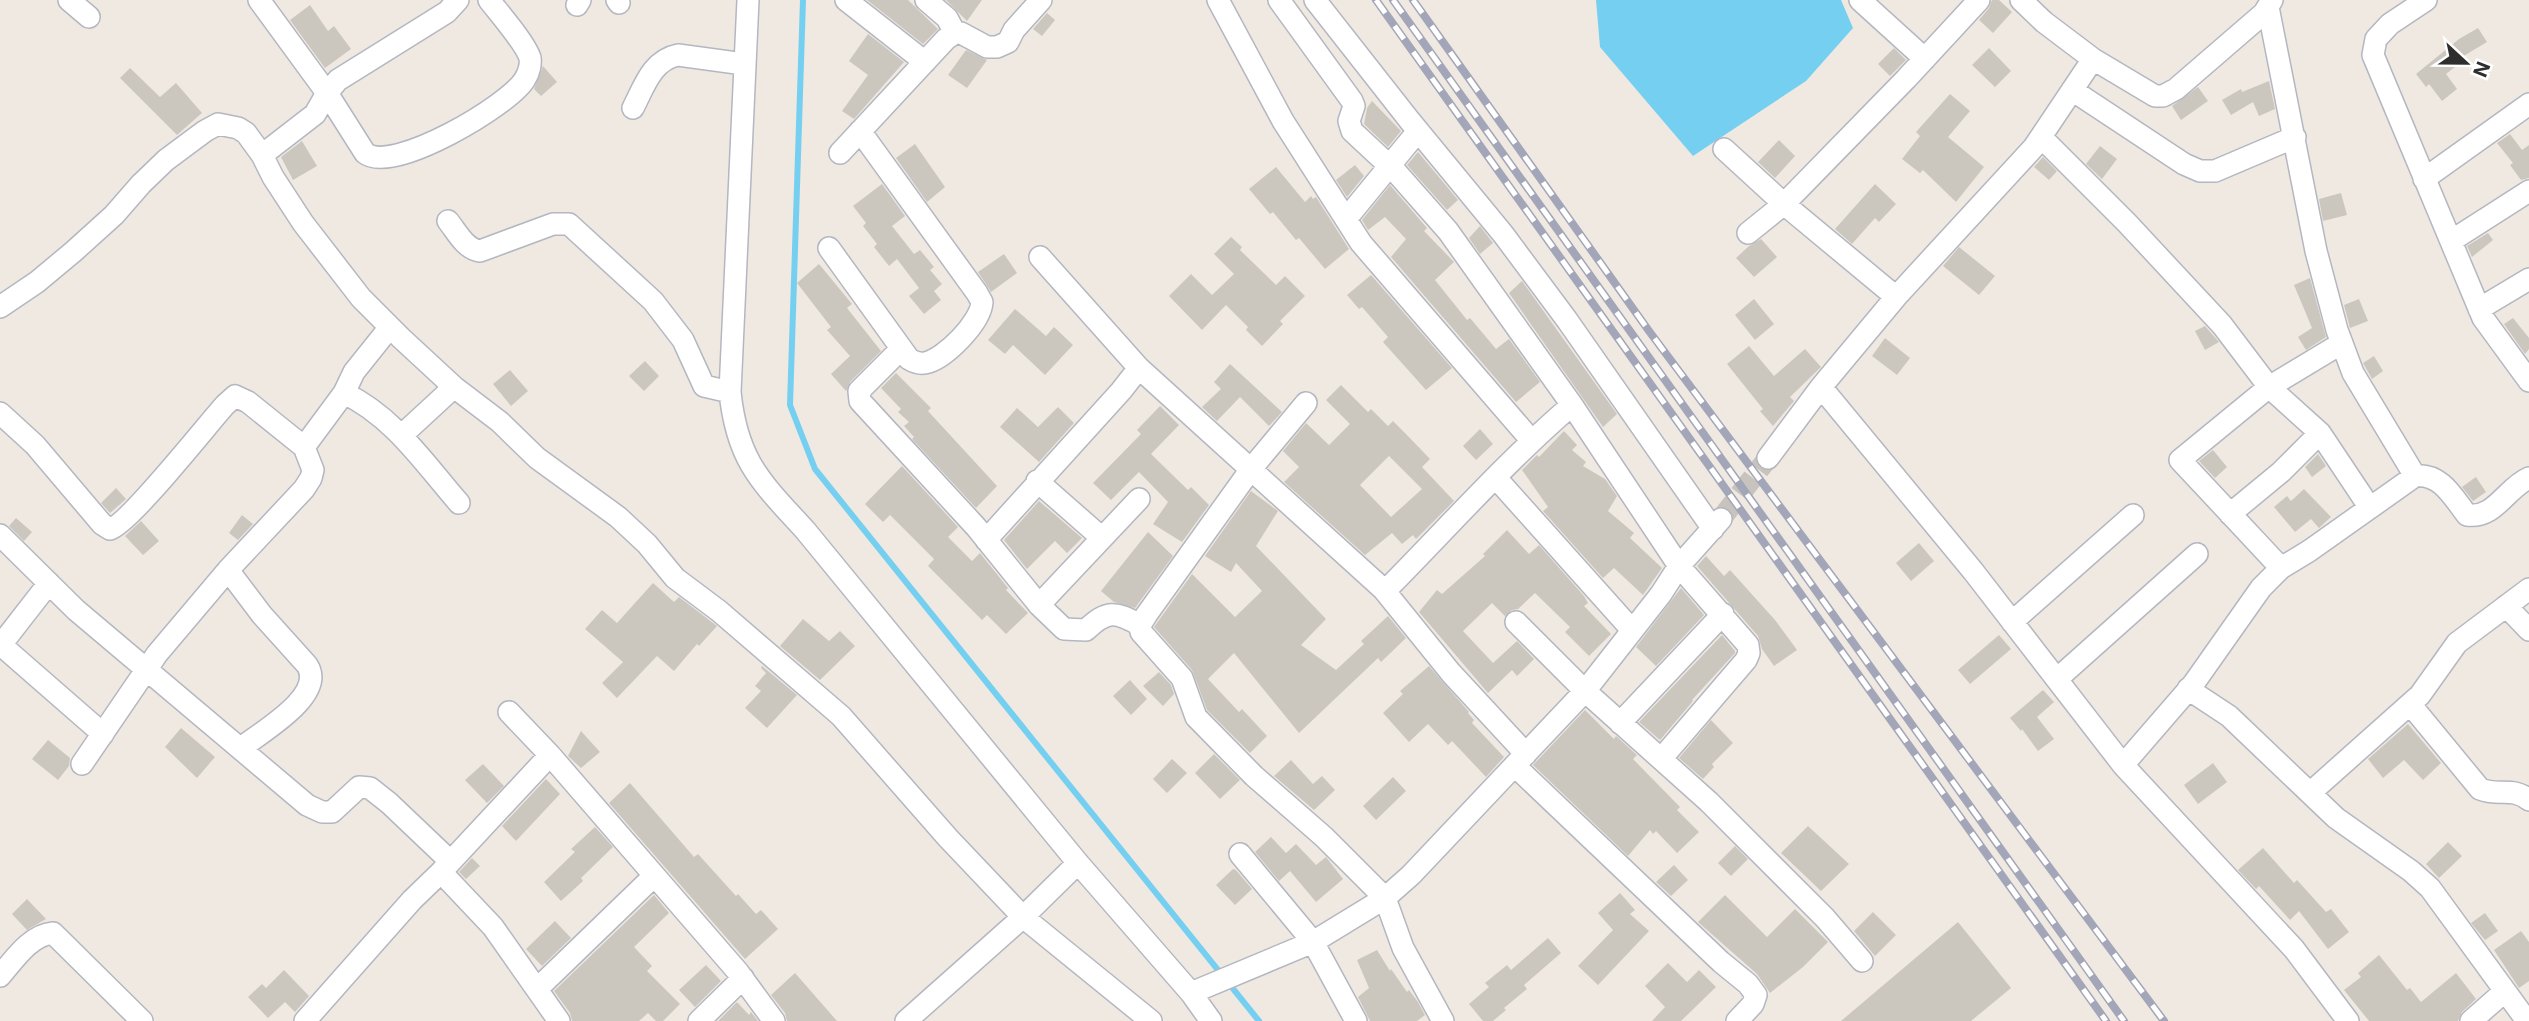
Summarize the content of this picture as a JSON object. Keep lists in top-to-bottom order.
{
  "north": "right"
}
